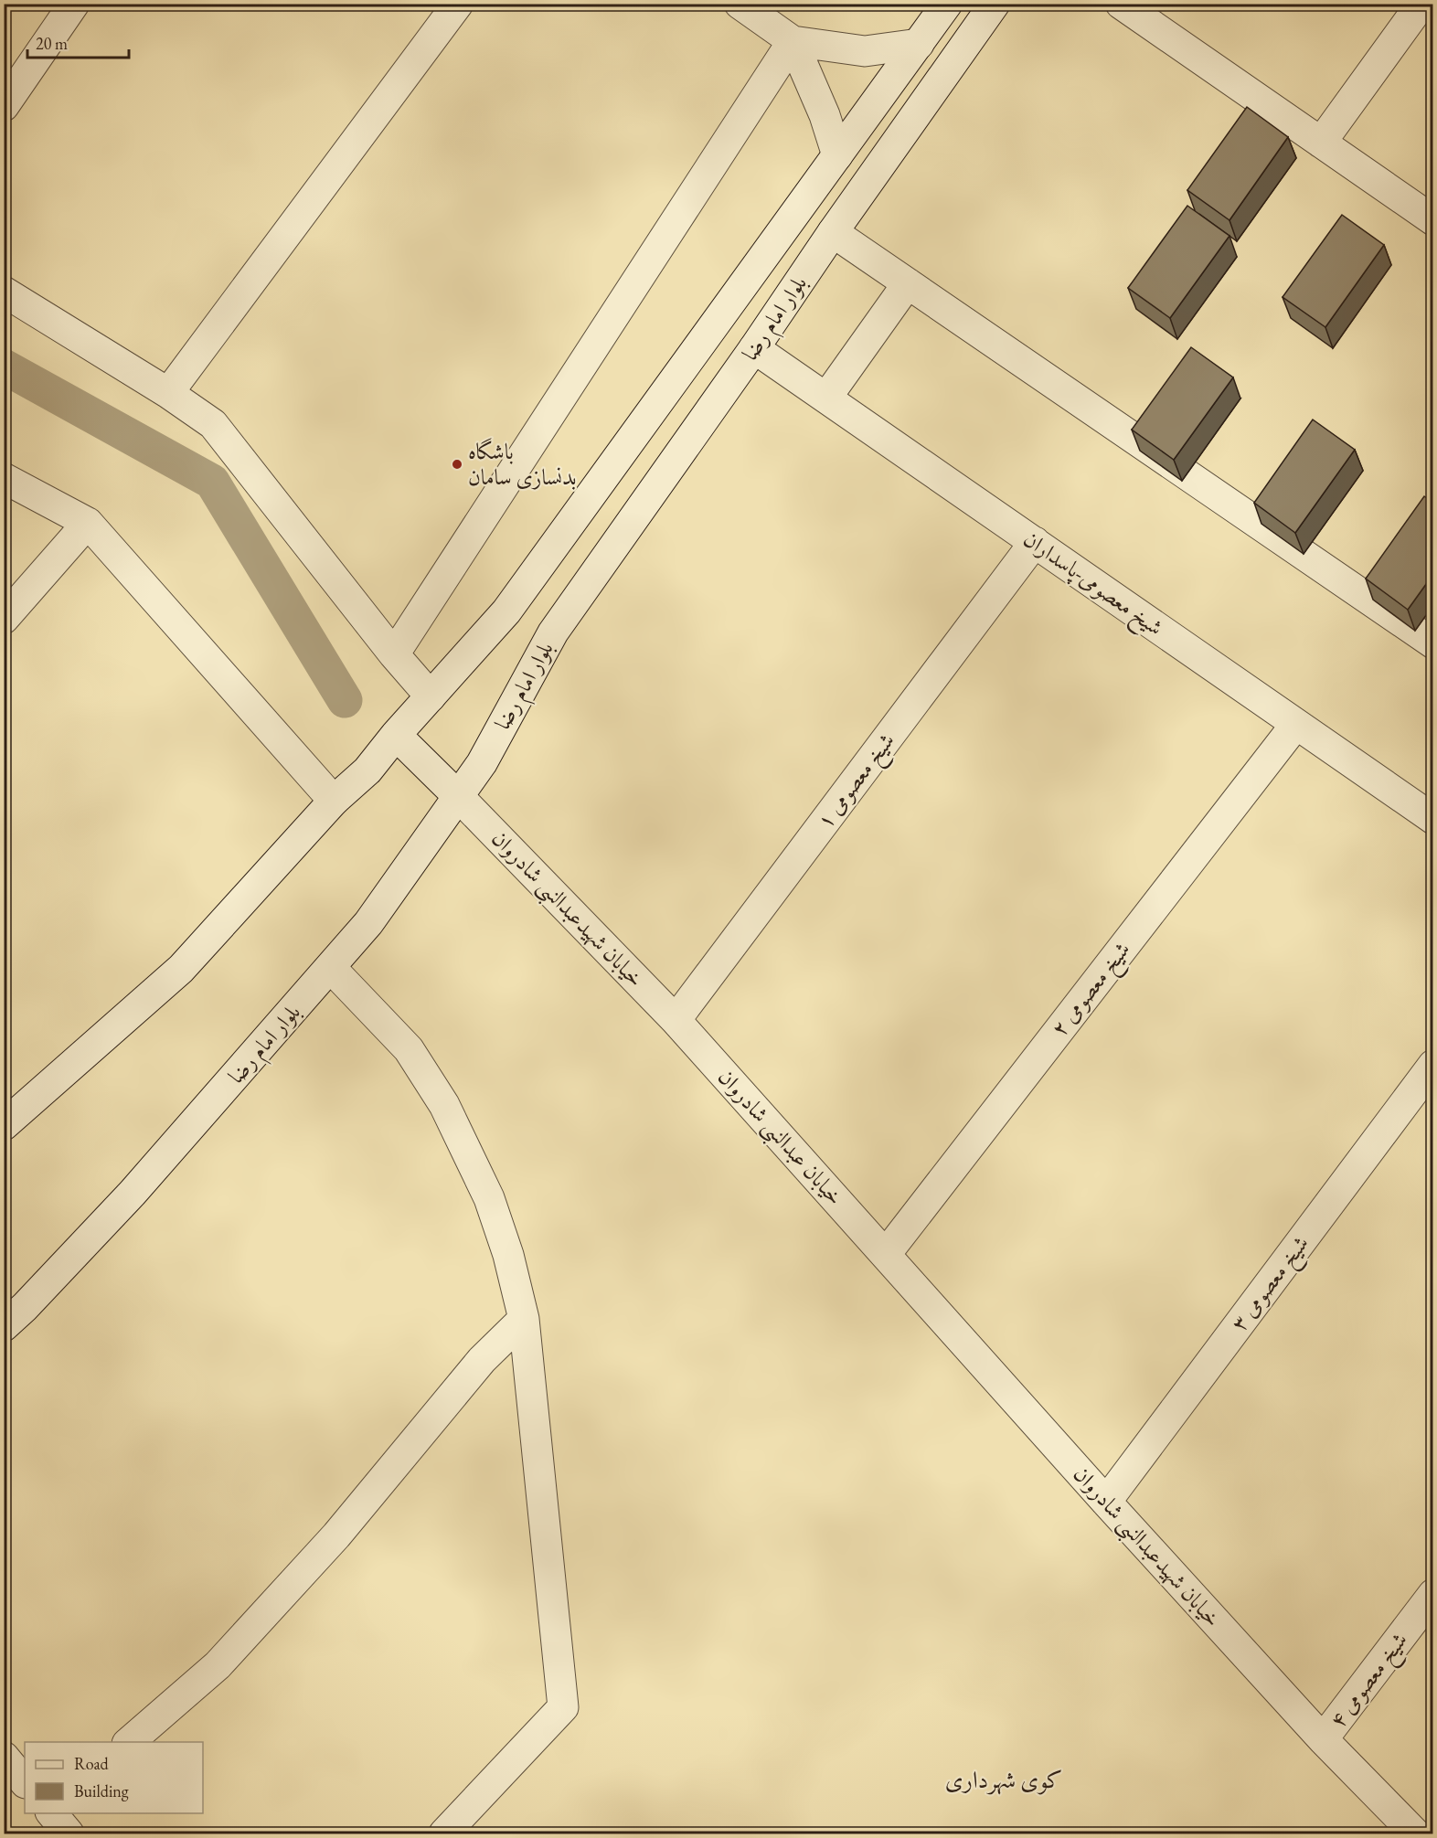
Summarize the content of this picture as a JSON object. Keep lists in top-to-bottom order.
{
  "streets": {
    "street": [
      "بلوار امام رضا",
      "شیخ معصومی-پاسداران",
      "شیخ معصومی ١",
      "خیابان شهیدعبدالنبی شادروان",
      "شیخ معصومی ٢",
      "خیابان عبدالنبی شادروان",
      "شیخ معصومی ٣",
      "شیخ معصومی ۴"
    ]
  },
  "crossings": [
    ["بلوار امام رضا", "شیخ معصومی-پاسداران"],
    ["بلوار امام رضا", "خیابان شهیدعبدالنبی شادروان"],
    ["شیخ معصومی-پاسداران", "شیخ معصومی ١"],
    ["شیخ معصومی-پاسداران", "شیخ معصومی ٢"],
    ["شیخ معصومی ١", "خیابان شهیدعبدالنبی شادروان"],
    ["شیخ معصومی ١", "خیابان عبدالنبی شادروان"],
    ["خیابان شهیدعبدالنبی شادروان", "شیخ معصومی ٢"],
    ["خیابان شهیدعبدالنبی شادروان", "خیابان عبدالنبی شادروان"],
    ["خیابان شهیدعبدالنبی شادروان", "شیخ معصومی ٣"],
    ["خیابان شهیدعبدالنبی شادروان", "شیخ معصومی ۴"],
    ["شیخ معصومی ٢", "خیابان عبدالنبی شادروان"]
  ],
  "districts": ["کوی شهرداری"],
  "places": ["باشگاه بدنسازی سامان"],
  "legend": ["Road", "Building"],
  "scale_bar": "20 m"
}
